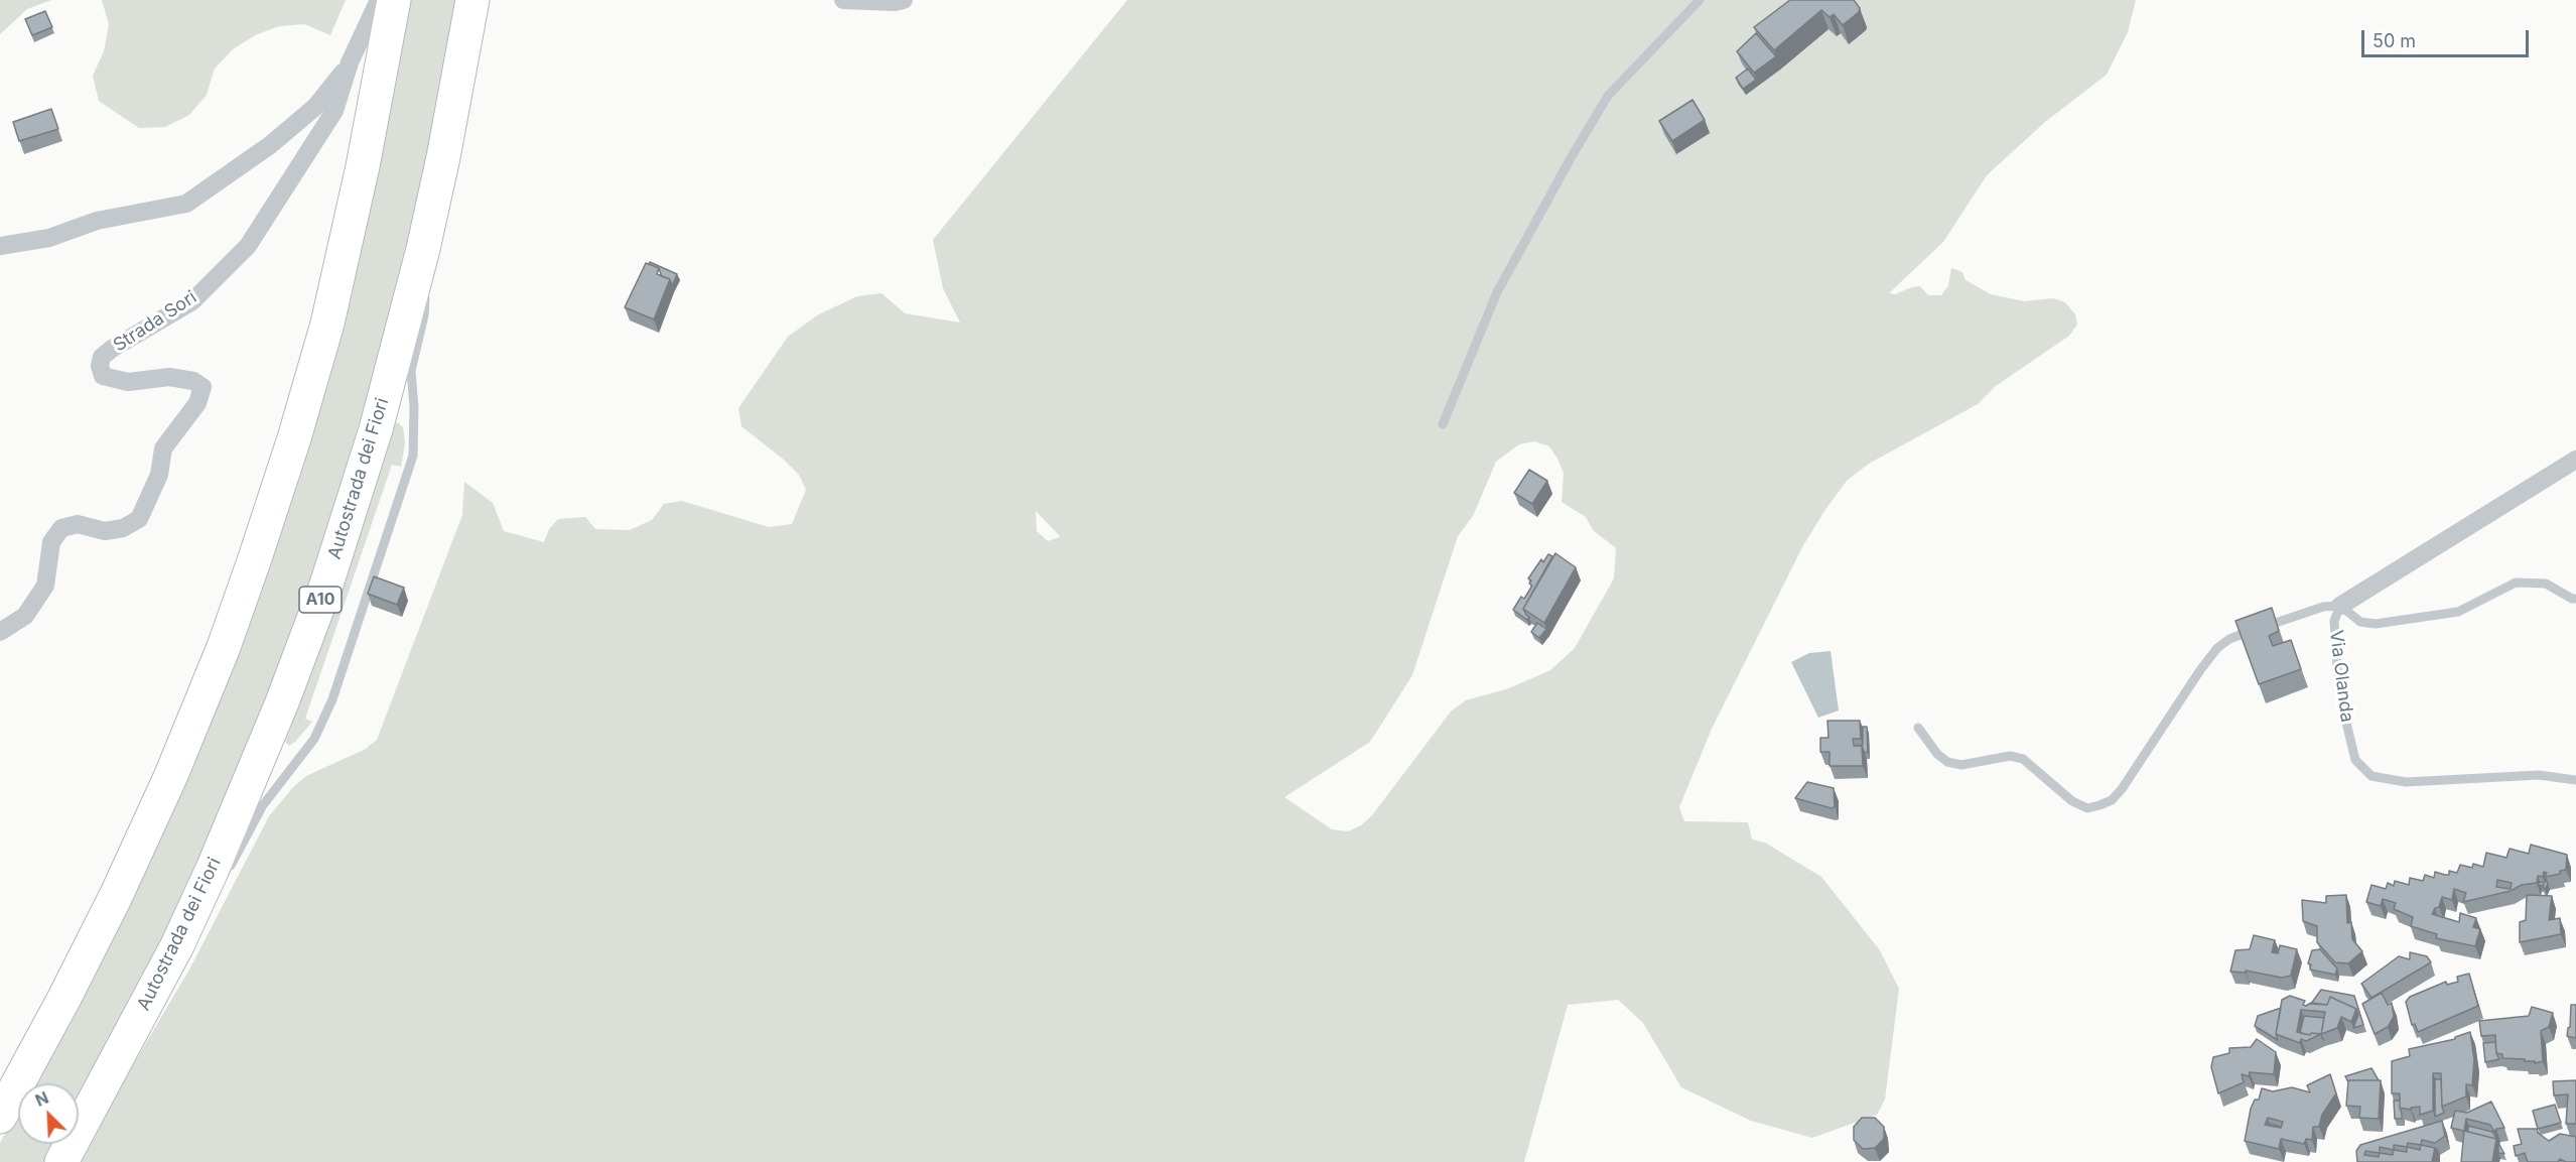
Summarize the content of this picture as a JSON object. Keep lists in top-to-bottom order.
{
  "streets": {
    "highway": ["Autostrada dei Fiori", "A10"],
    "street": ["Strada Sori", "Via Olanda"]
  },
  "scale_bar": "50 m",
  "north": "top left"
}
